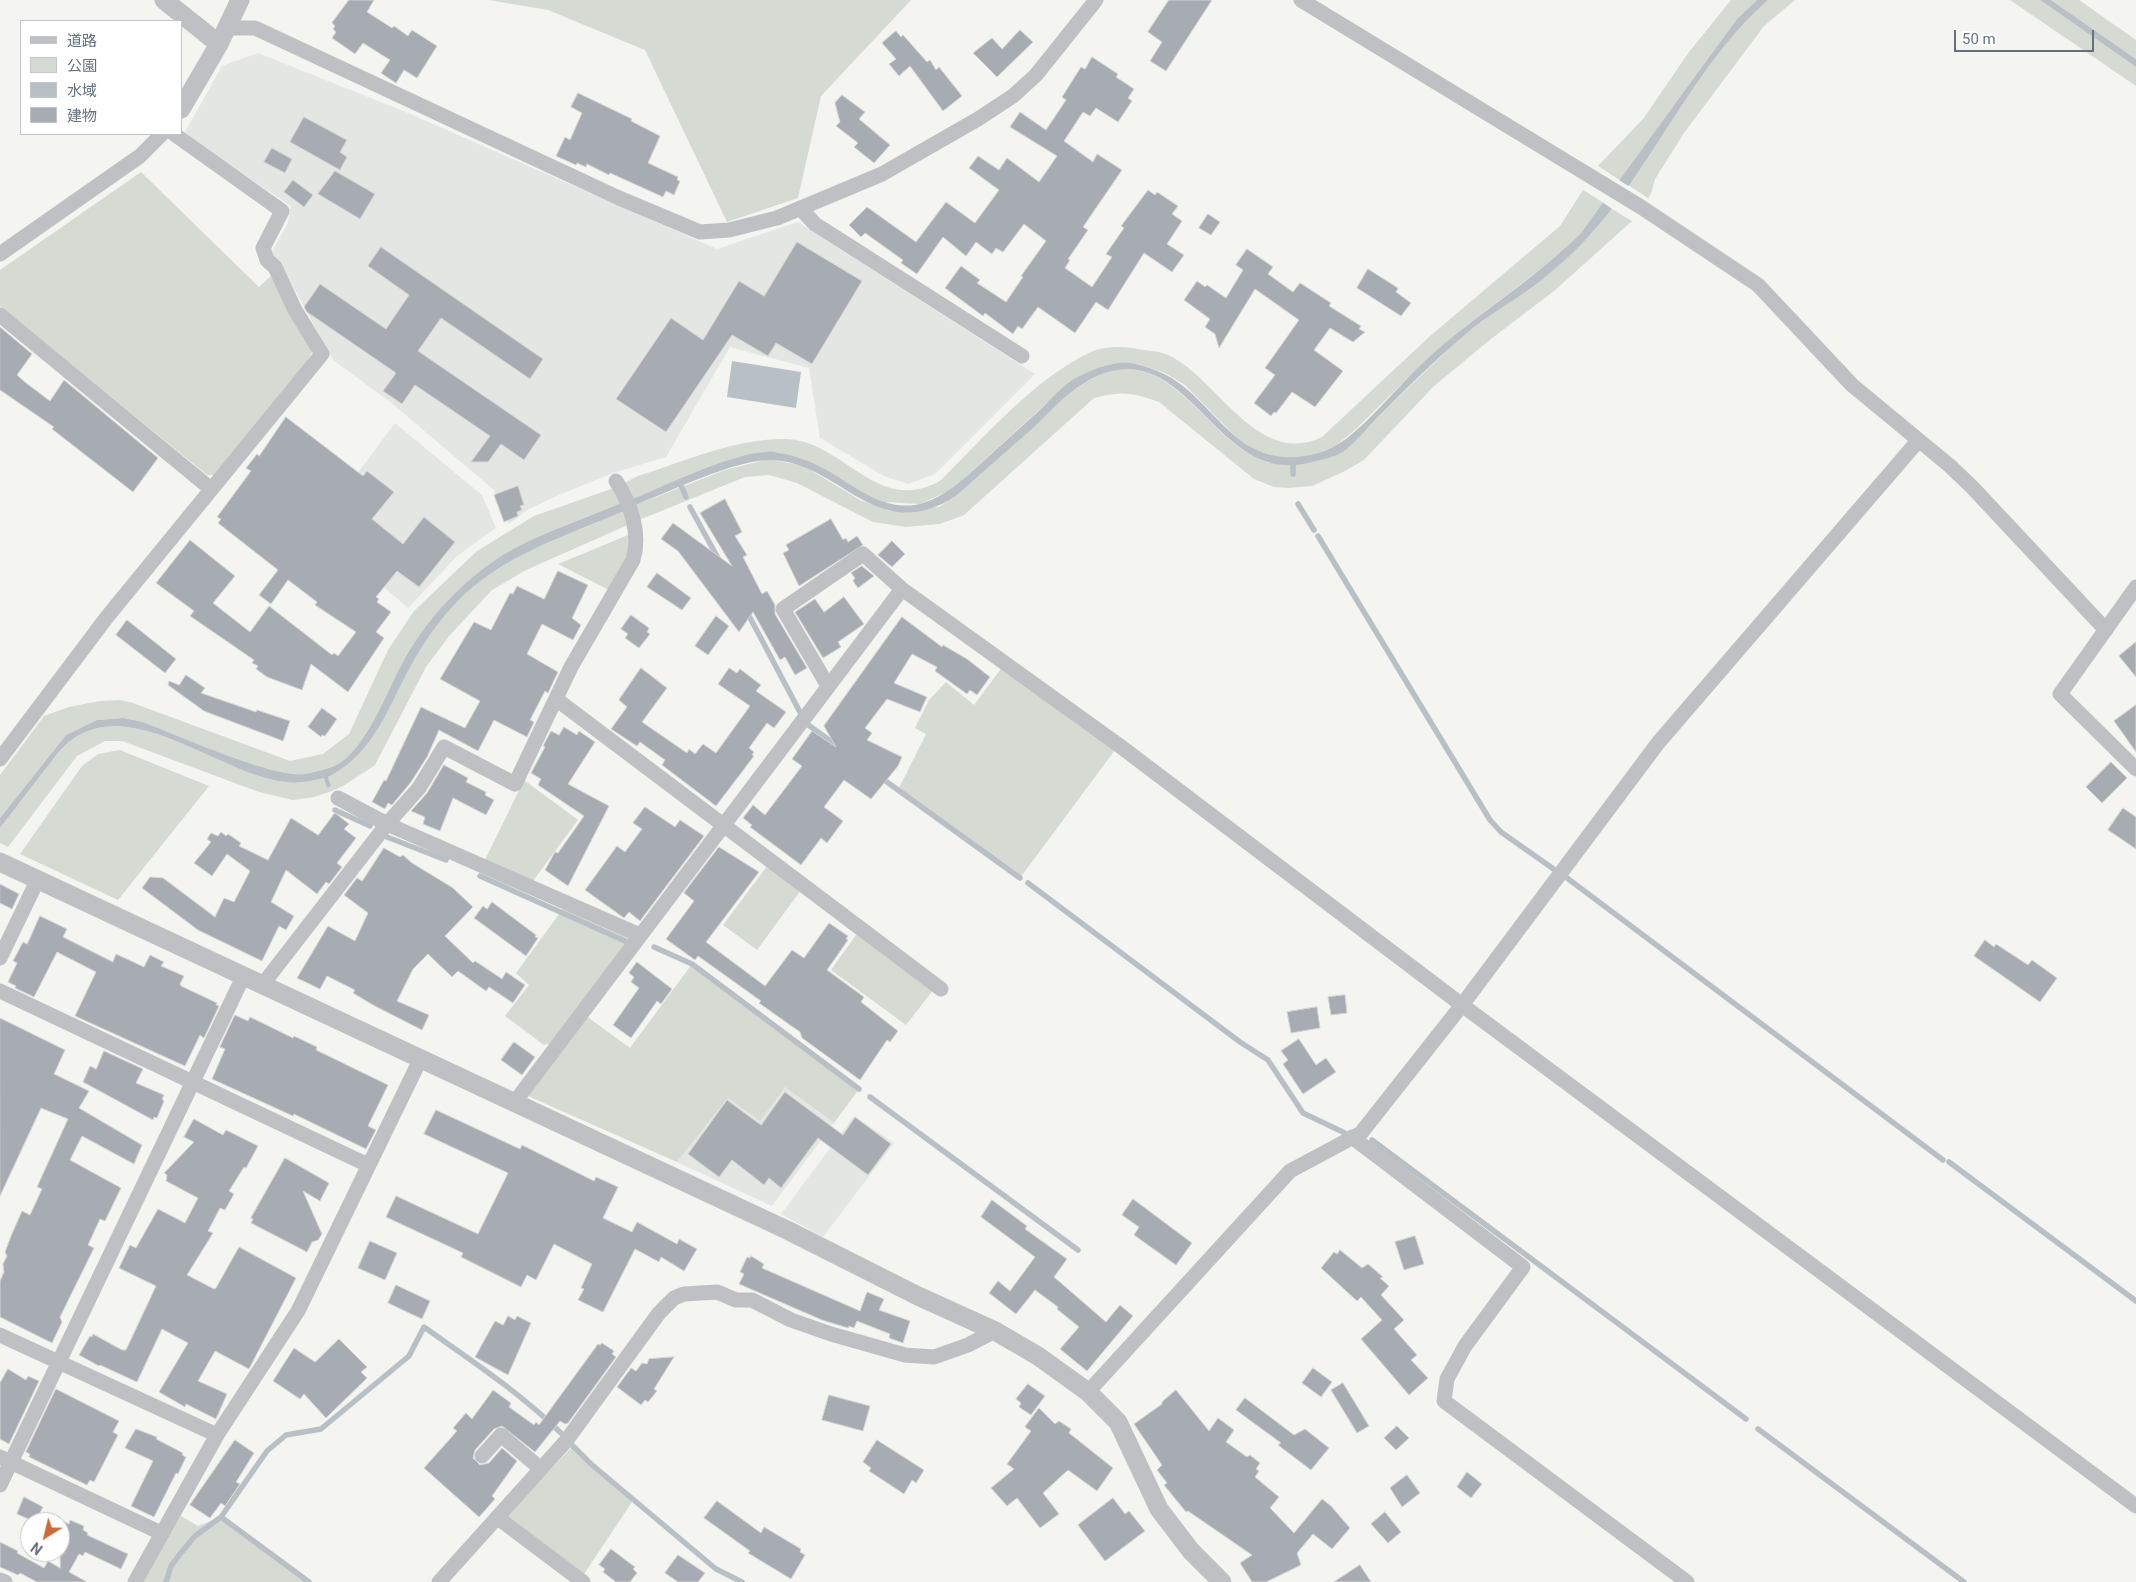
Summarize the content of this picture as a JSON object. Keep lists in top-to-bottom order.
{
  "legend": [
    "道路",
    "公園",
    "水域",
    "建物"
  ],
  "scale_bar": "50 m",
  "north": "bottom left"
}
